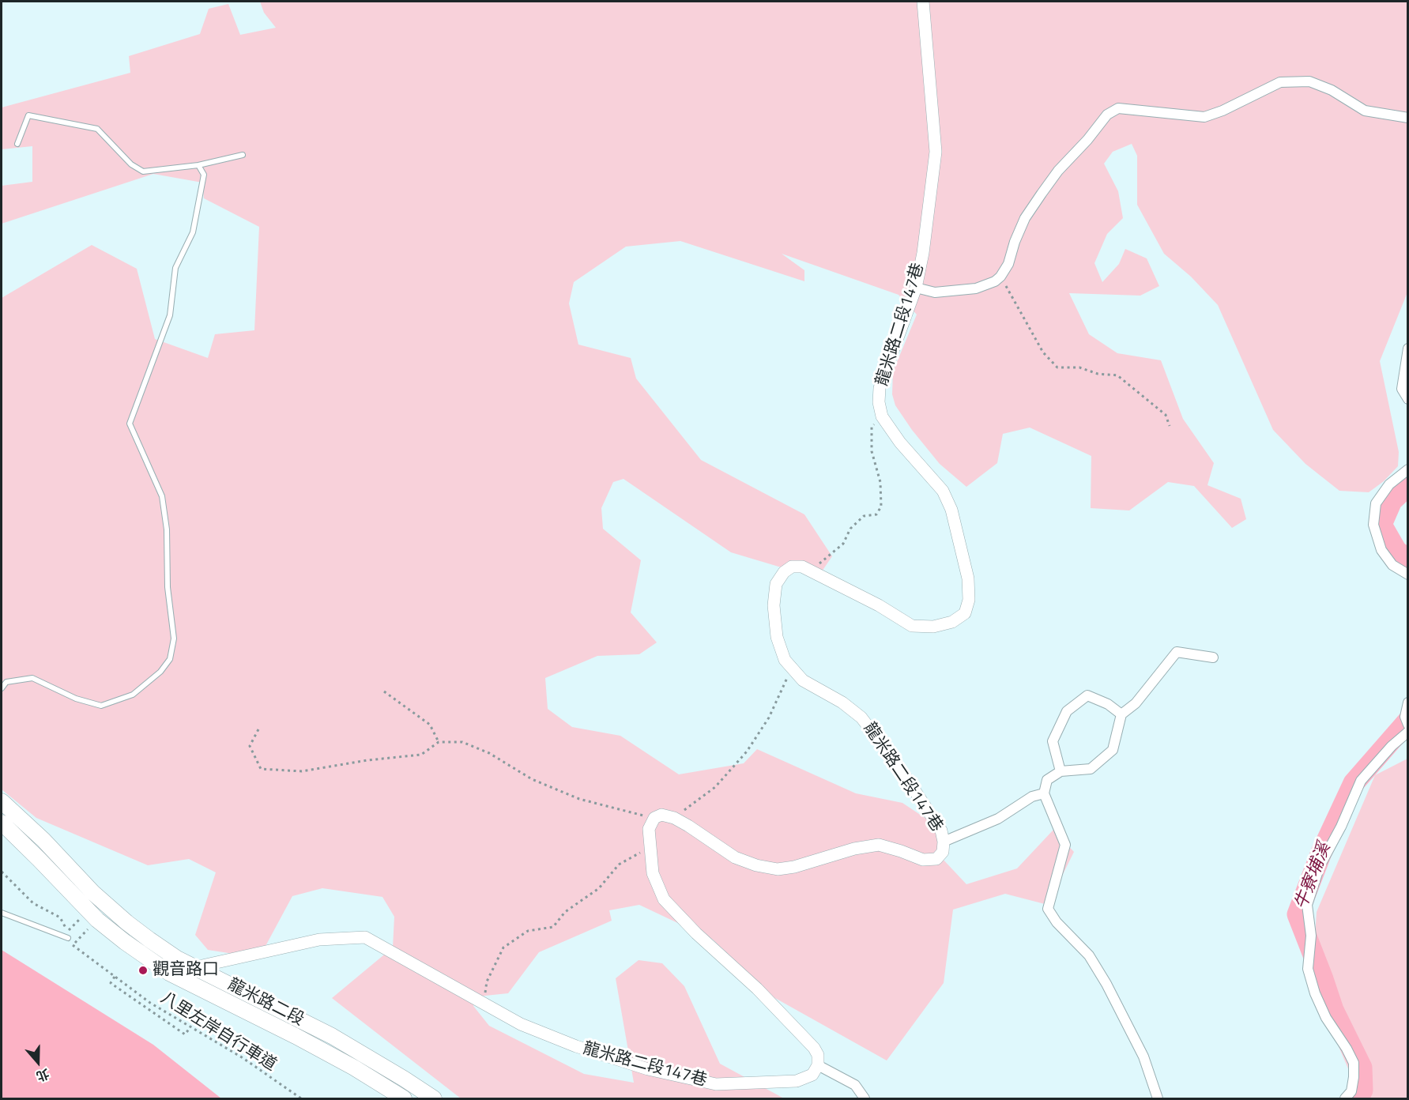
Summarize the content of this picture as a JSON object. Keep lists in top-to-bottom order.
{
  "streets": {
    "main road": ["龍米路二段"],
    "street": ["龍米路二段147巷"],
    "path": ["八里左岸自行車道"]
  },
  "crossings": [
    ["龍米路二段147巷", "龍米路二段"]
  ],
  "water": ["牛寮埔溪"],
  "places": ["觀音路口"],
  "north": "bottom"
}
